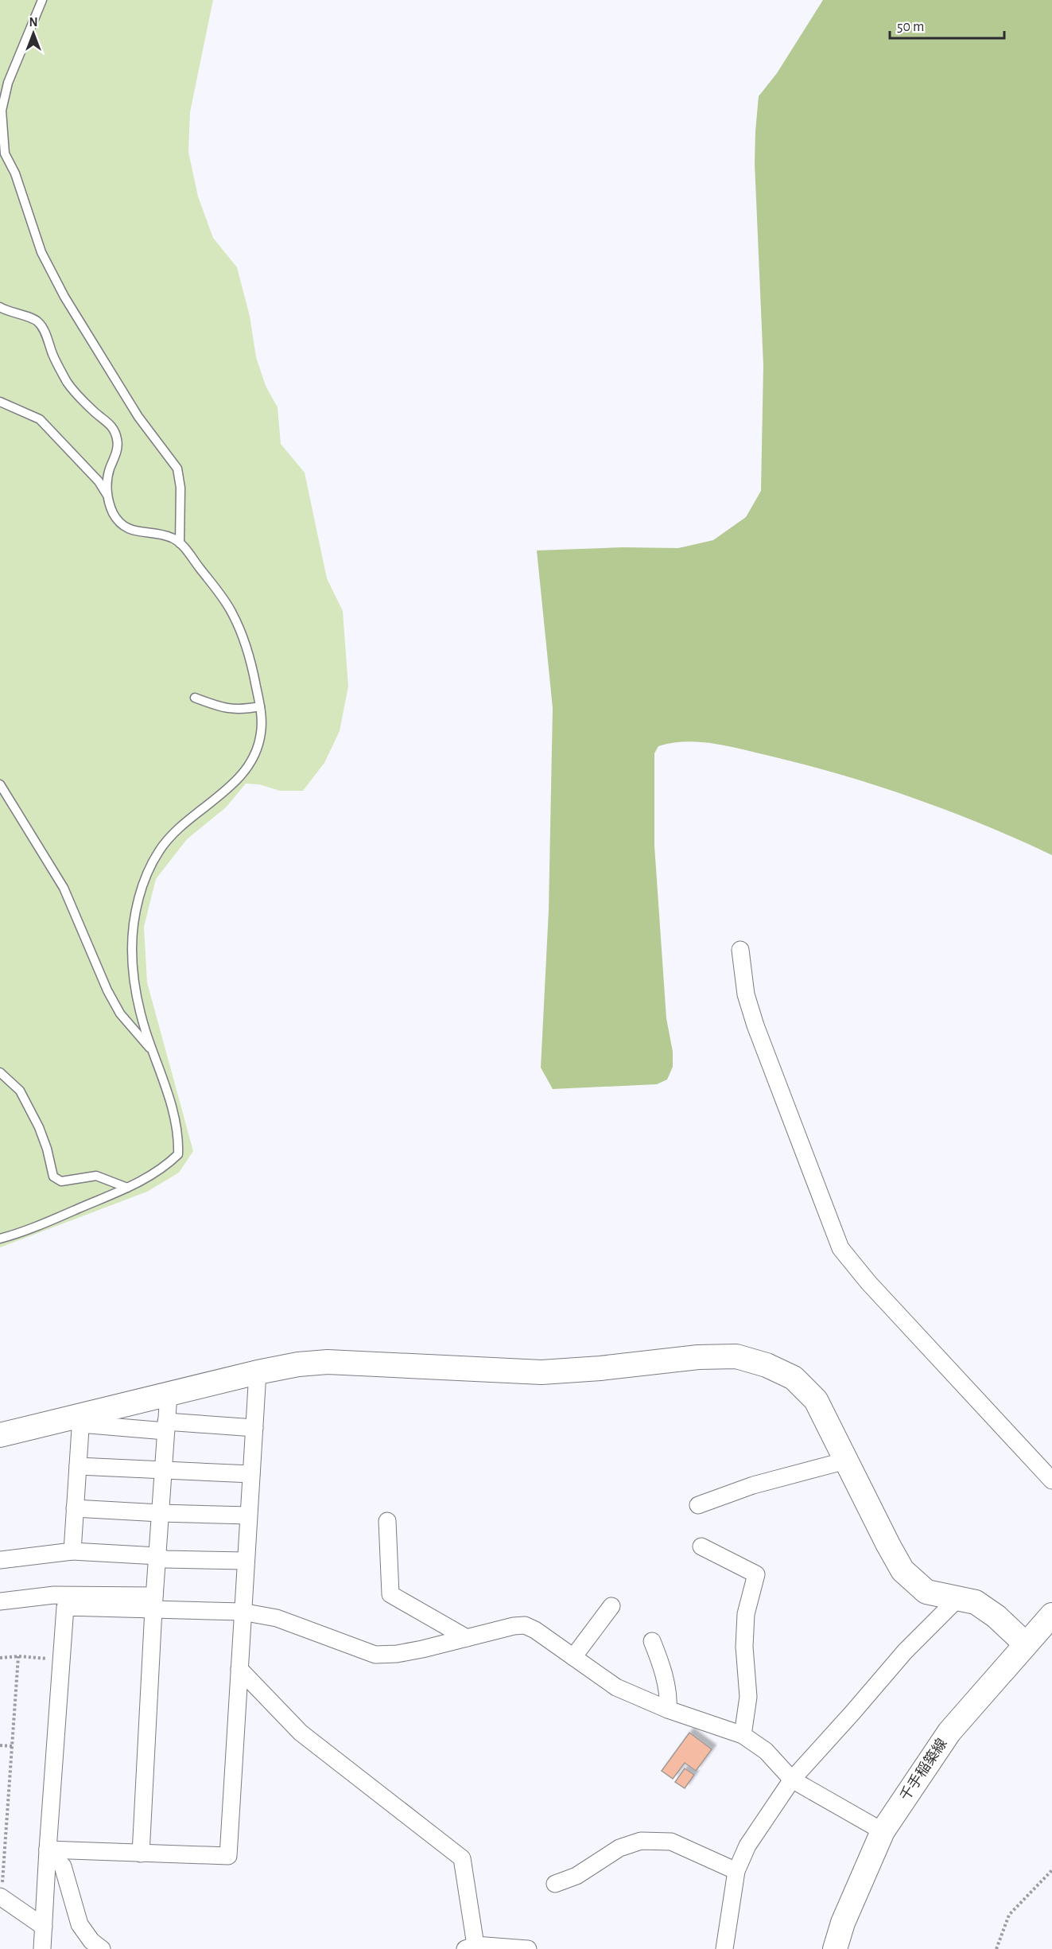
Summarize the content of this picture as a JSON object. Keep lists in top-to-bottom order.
{
  "streets": {
    "street": ["千手稲築線"]
  },
  "scale_bar": "50 m",
  "north": "top"
}
